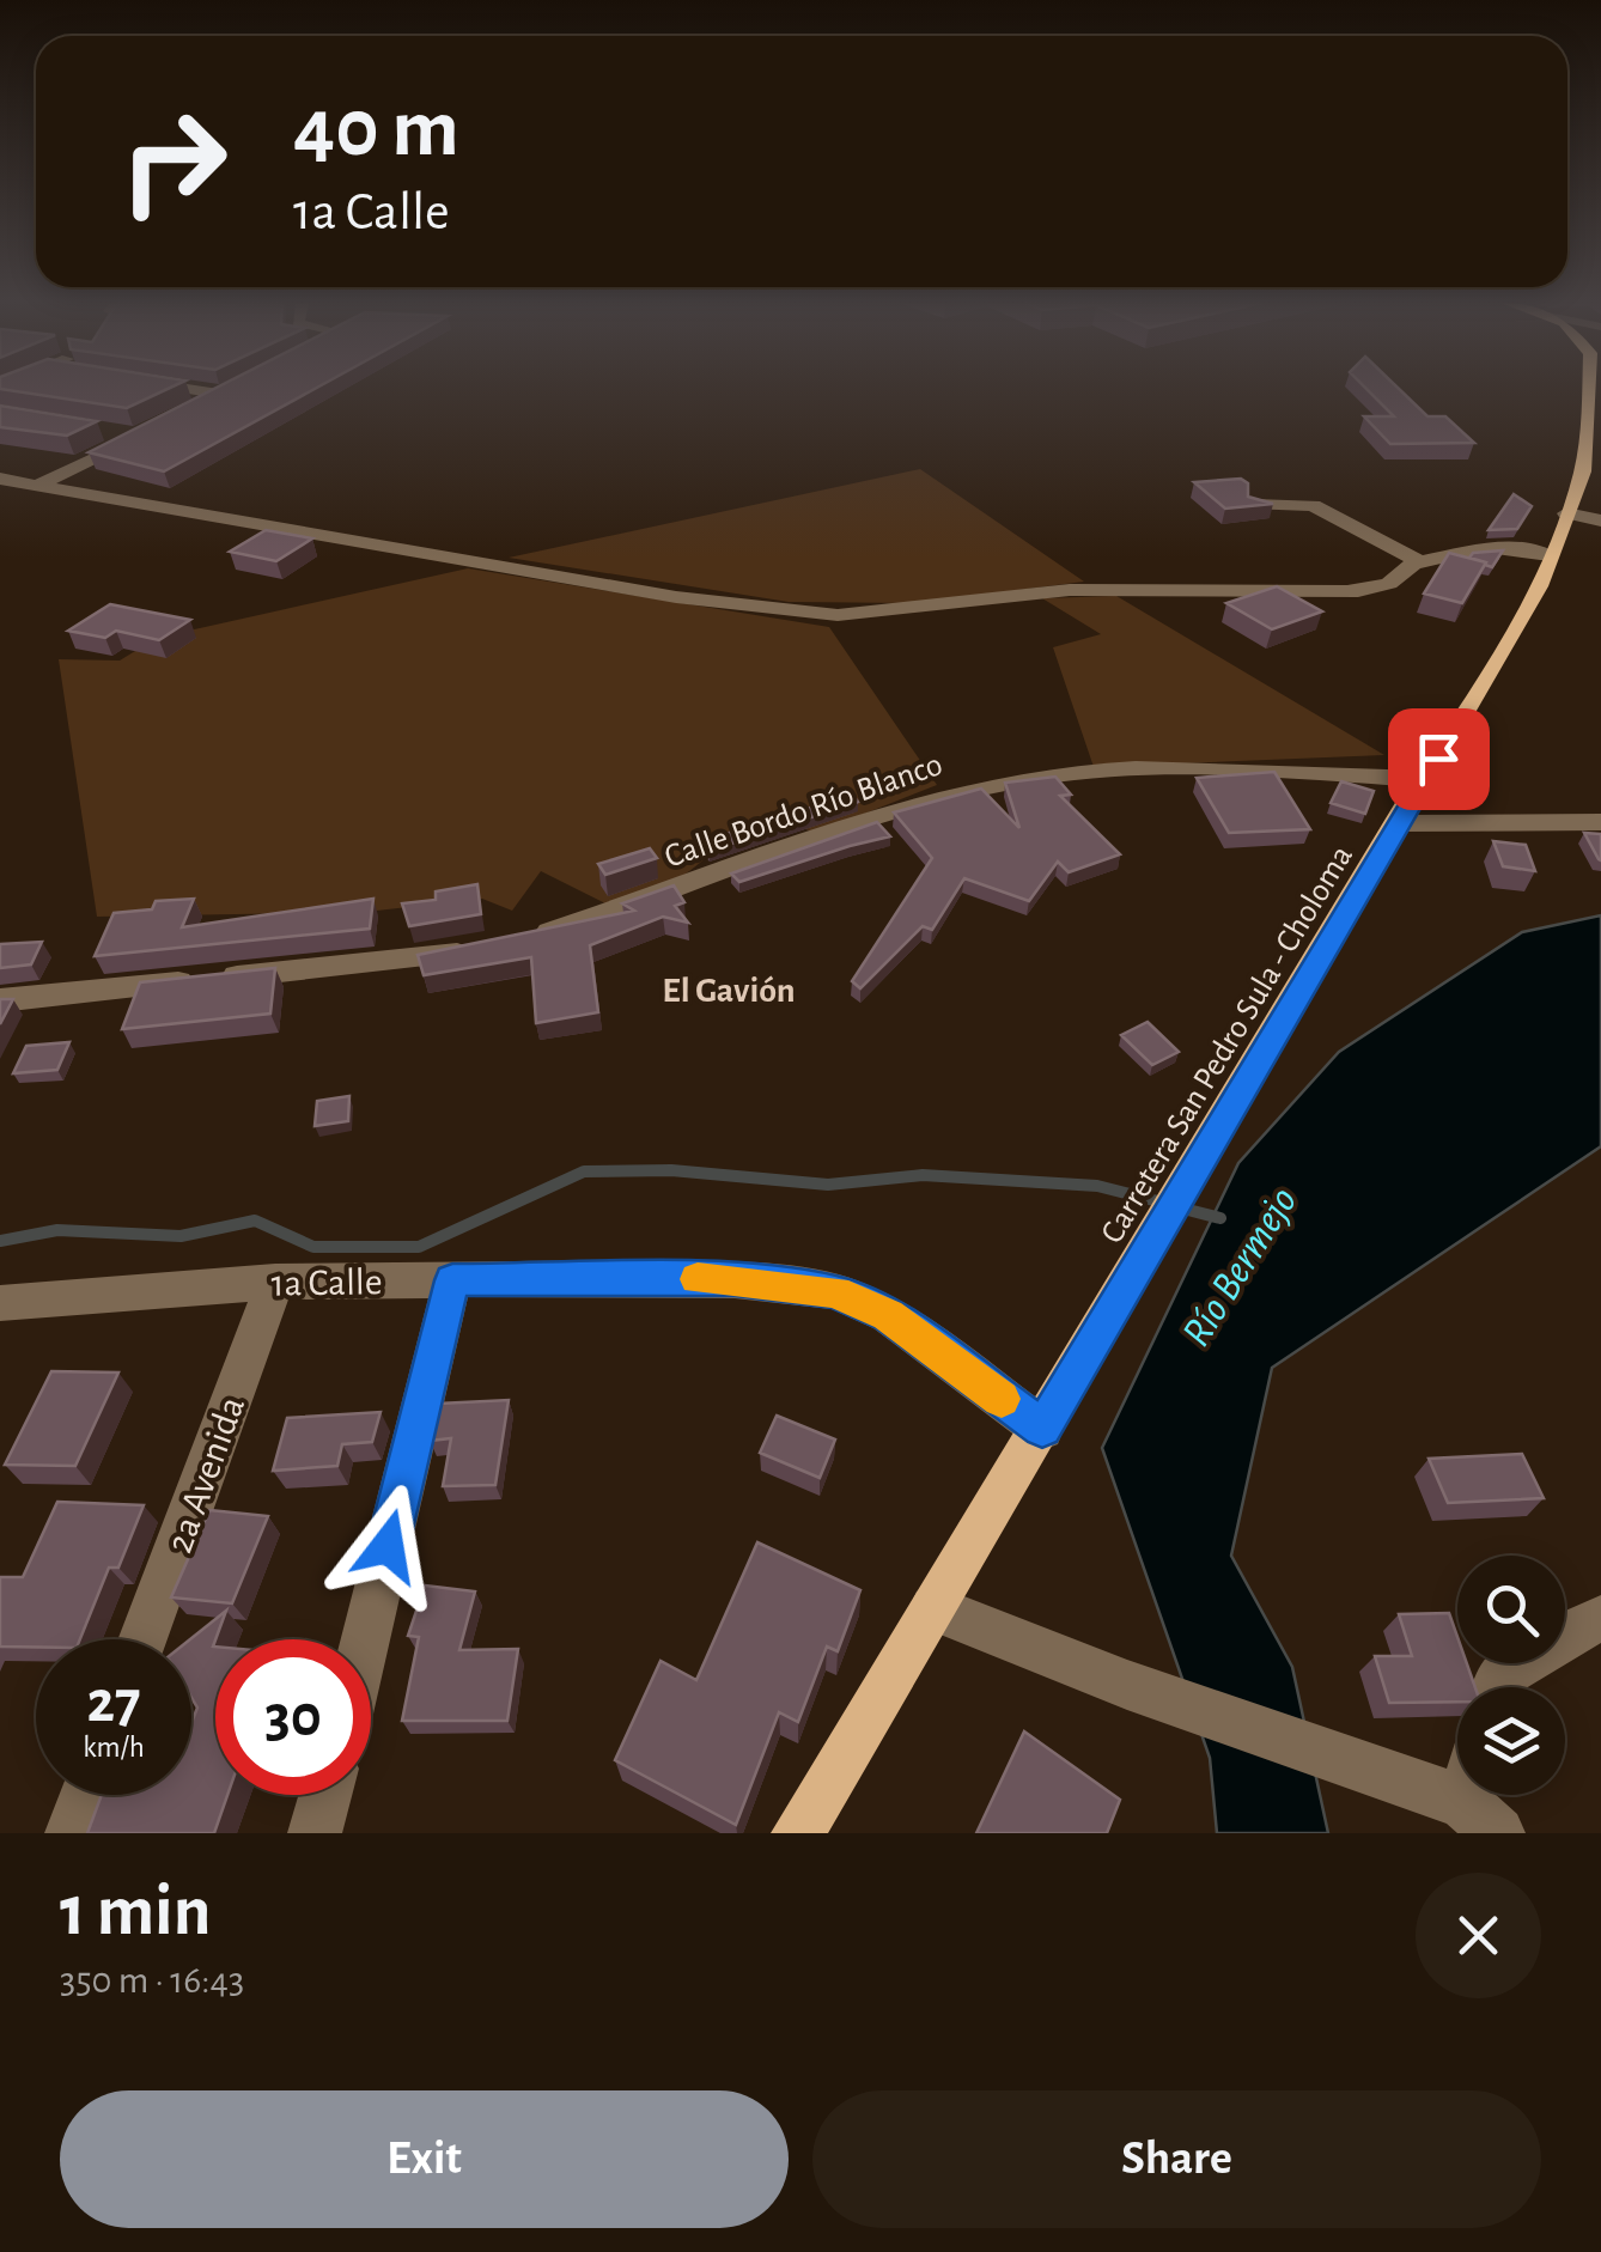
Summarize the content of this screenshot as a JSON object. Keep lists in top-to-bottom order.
{
  "streets": {
    "main road": ["Carretera San Pedro Sula - Choloma"],
    "street": ["Calle Bordo Río Blanco", "1a Calle", "2a Avenida"]
  },
  "crossings": [
    ["Calle Bordo Río Blanco", "Carretera San Pedro Sula - Choloma"],
    ["Carretera San Pedro Sula - Choloma", "1a Calle"],
    ["1a Calle", "2a Avenida"]
  ],
  "districts": ["El Gavión"],
  "water": ["Río Bermejo"],
  "page": {
    "turn": ["40 m", "1a Calle"],
    "speed": "27 km/h",
    "limit": "30",
    "heading": ["1 min", "350 m · 16:43"],
    "buttons": ["Exit", "Share"]
  }
}
